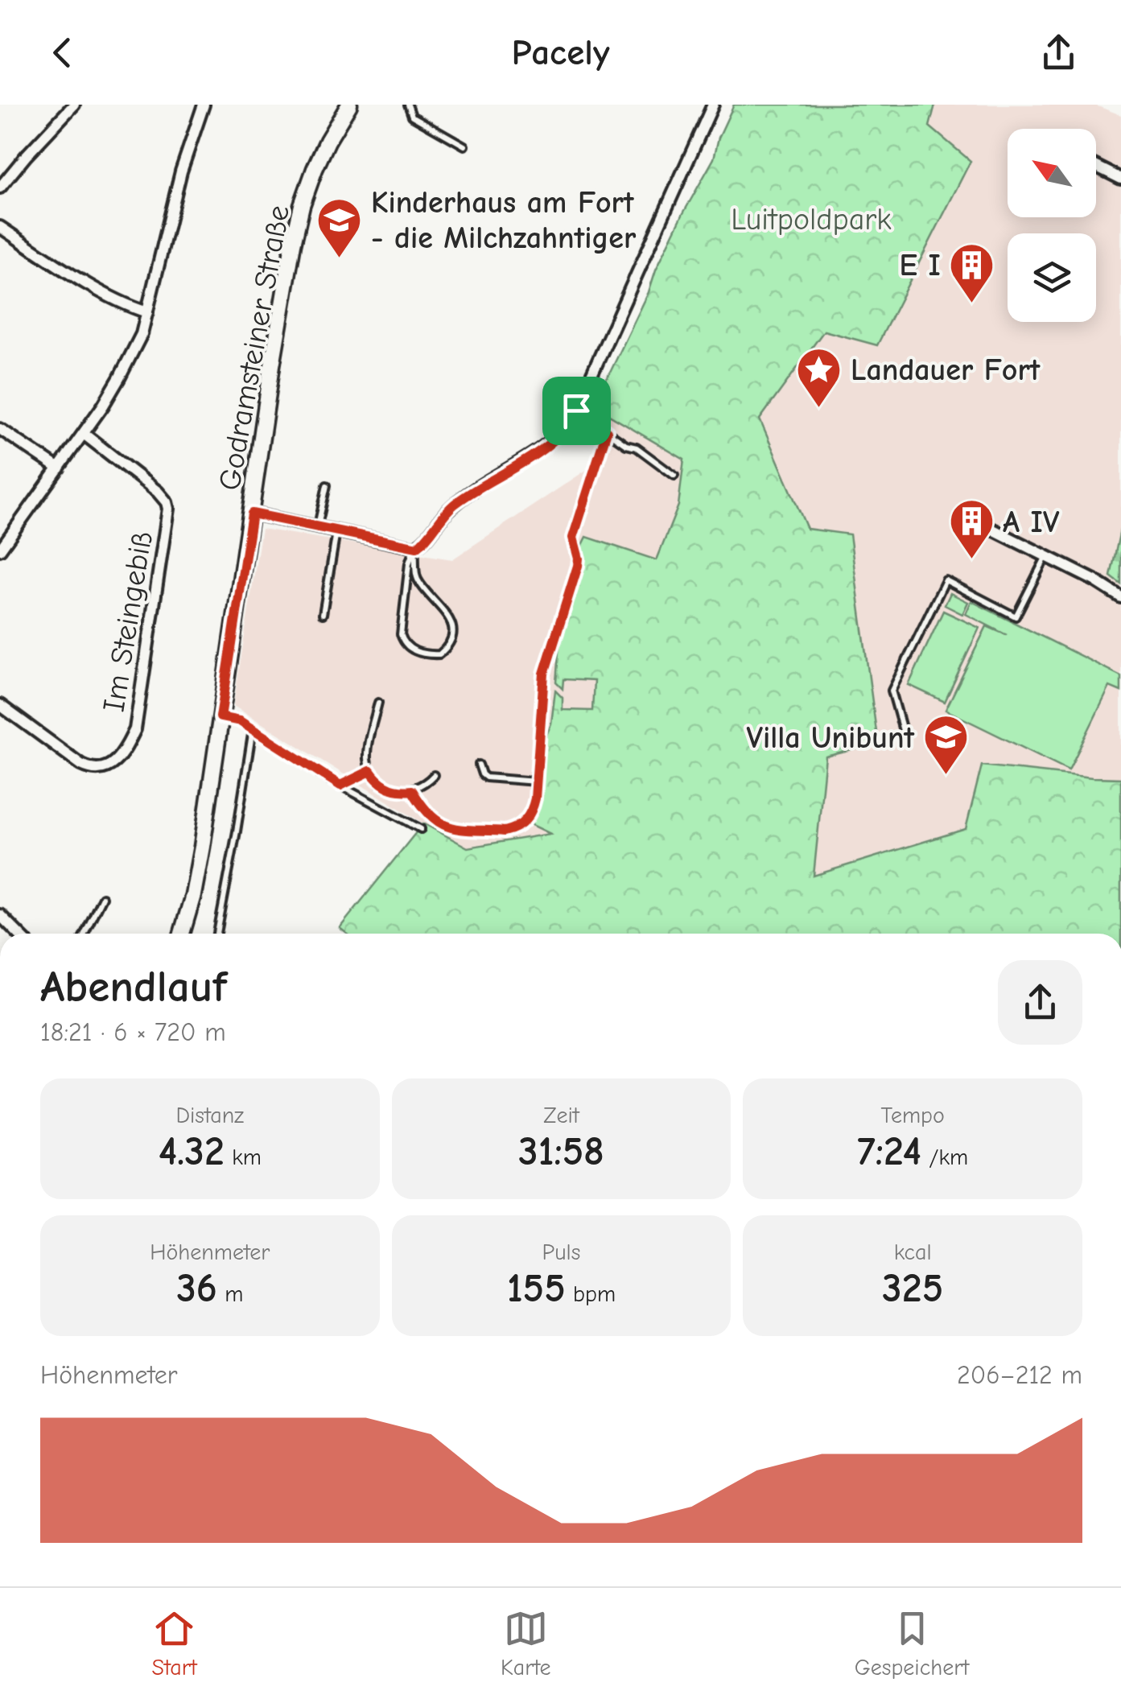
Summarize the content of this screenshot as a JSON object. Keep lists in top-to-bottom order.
{
  "streets": {
    "street": ["Godramsteiner Straße", "Im Steingebiß"]
  },
  "parks": ["Luitpoldpark"],
  "places": {
    "school or university": ["Kinderhaus am Fort - die Milchzahntiger", "Villa Unibunt"],
    "building": ["E I", "A IV"],
    "place": ["Landauer Fort"]
  },
  "north": "top left",
  "page": {
    "header": "Pacely",
    "heading": ["Abendlauf", "18:21 · 6 × 720 m"],
    "stats": [
      ["Distanz", "4.32 km"],
      ["Zeit", "31:58"],
      ["Tempo", "7:24 /km"],
      ["Höhenmeter", "36 m"],
      ["Puls", "155 bpm"],
      ["kcal", "325"]
    ],
    "chart": ["Höhenmeter", "206–212 m"],
    "tabs": ["Start", "Karte", "Gespeichert"]
  }
}
